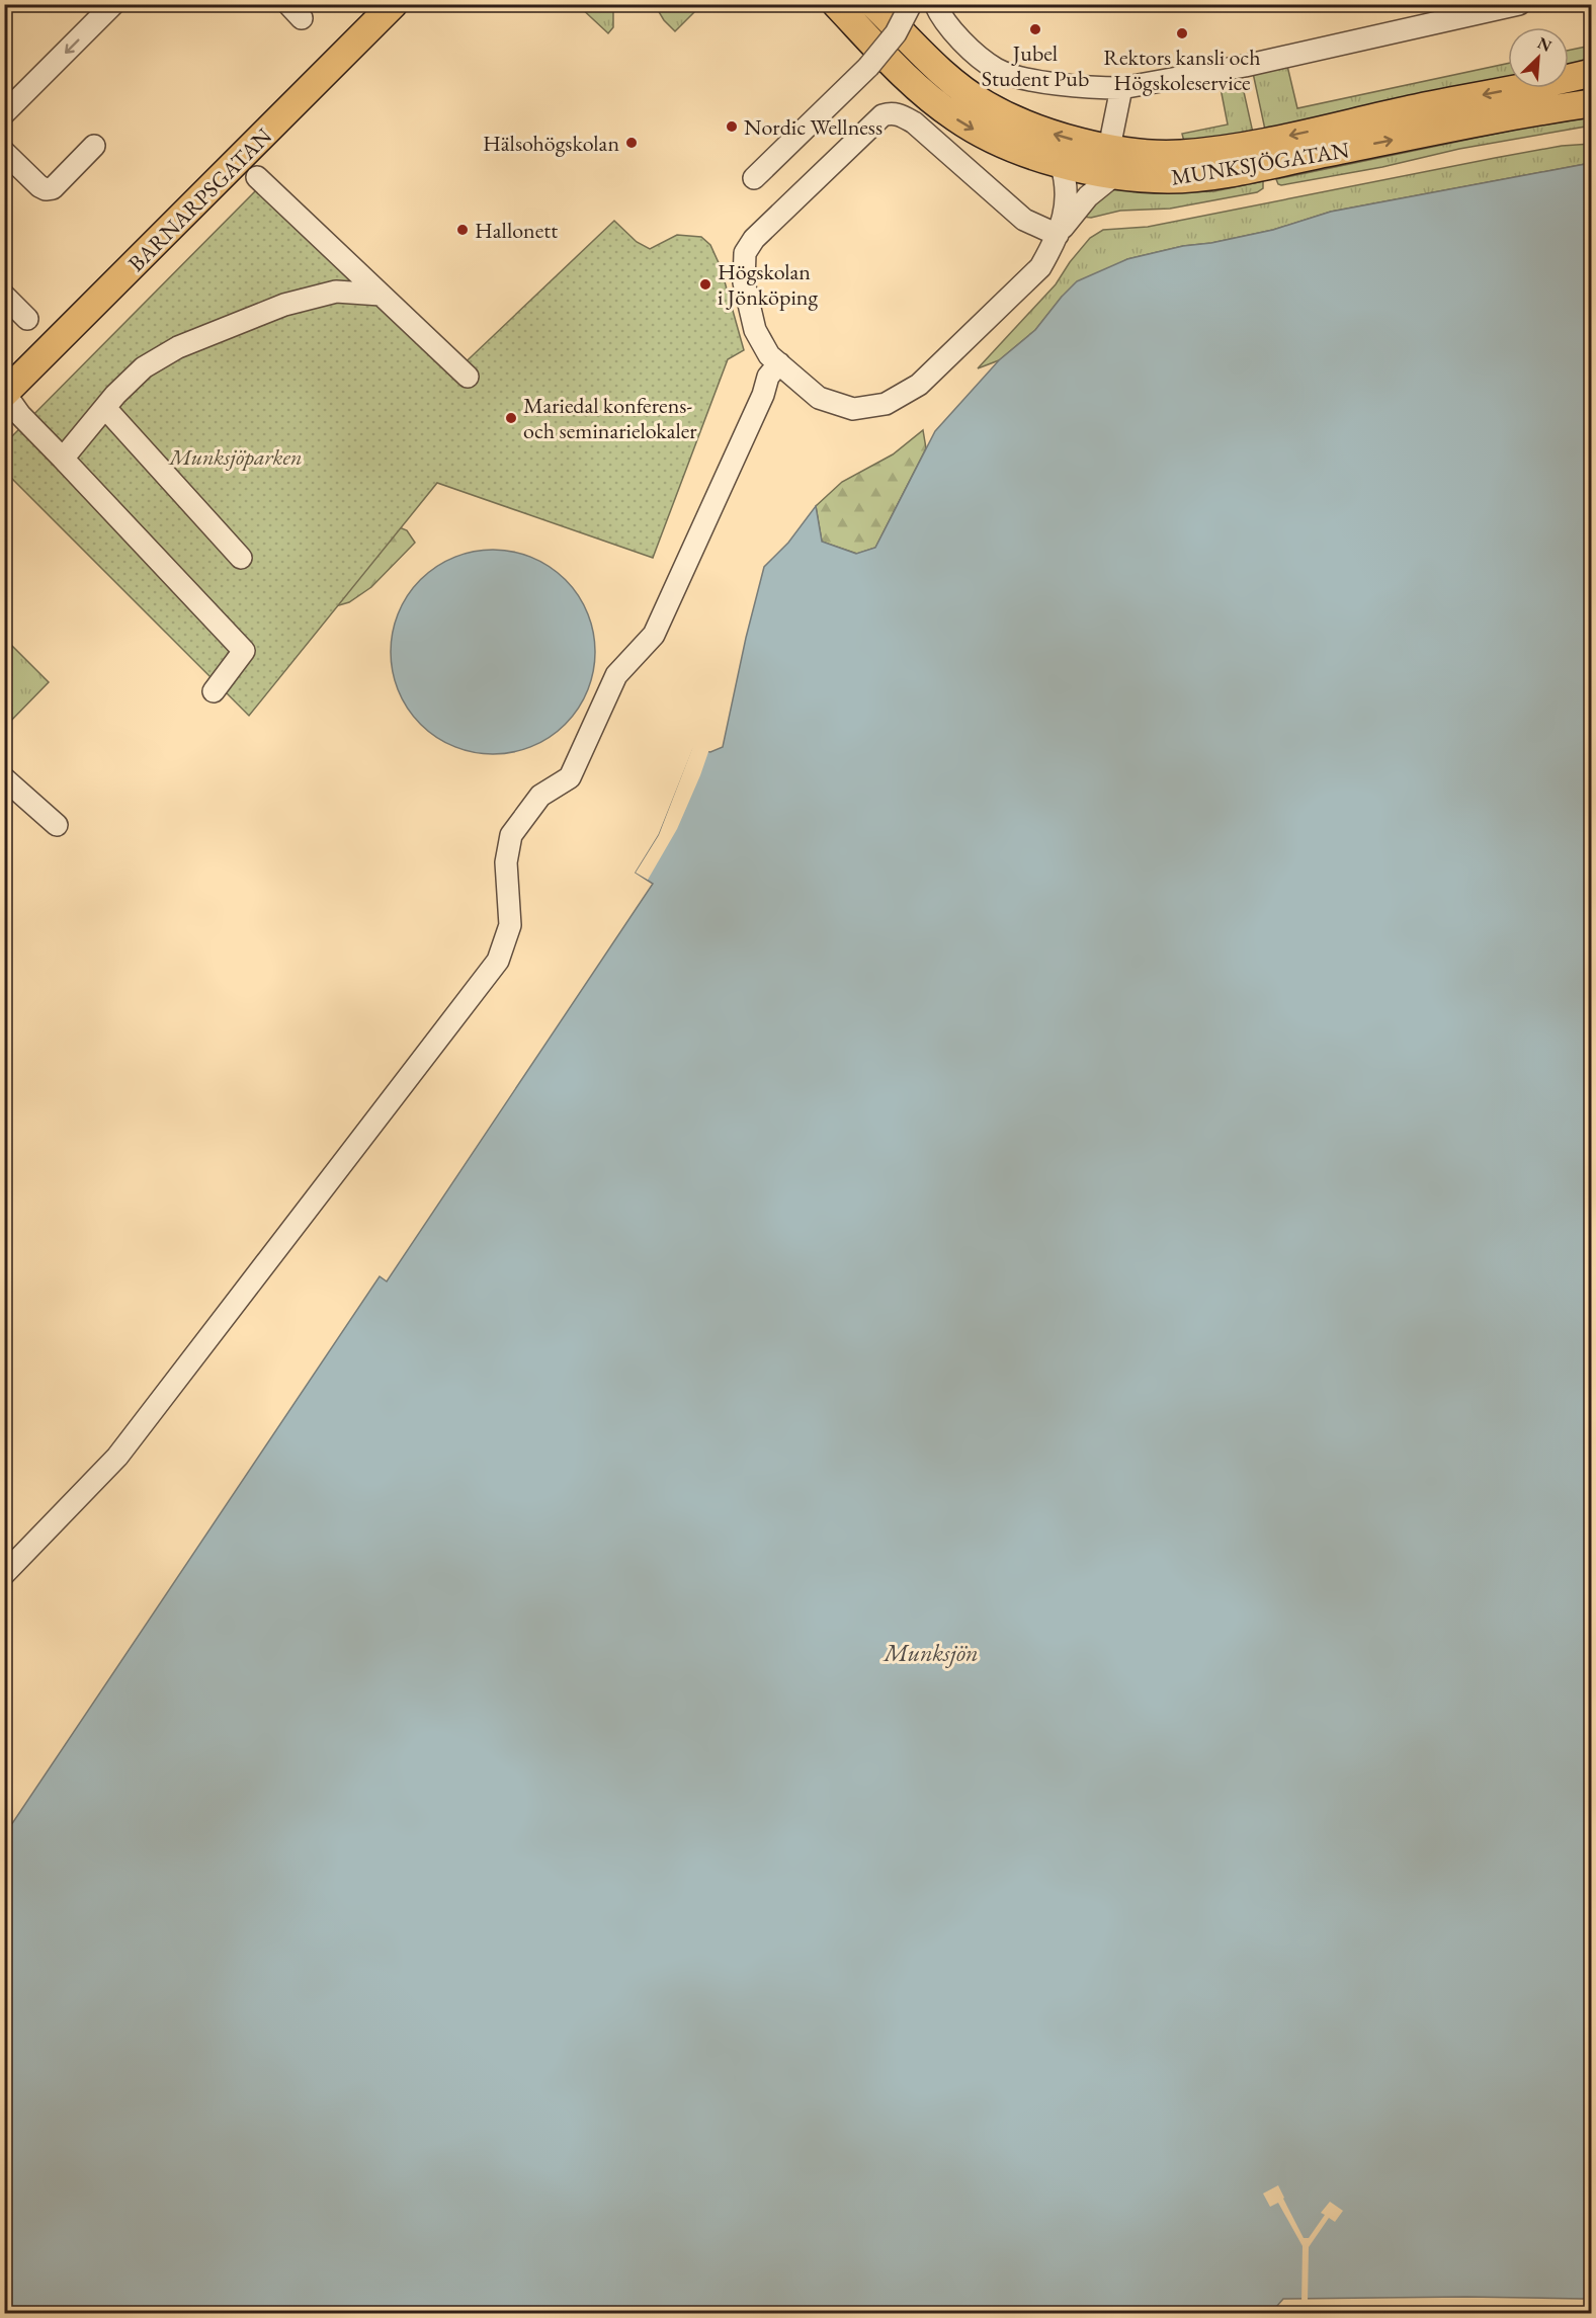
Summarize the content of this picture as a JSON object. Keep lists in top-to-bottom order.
{
  "streets": {
    "main road": ["MUNKSJÖGATAN", "BARNARPSGATAN"]
  },
  "water": ["Munksjön"],
  "parks": ["Munksjöparken"],
  "places": [
    "Jubel Student Pub",
    "Rektors kansli och Högskoleservice",
    "Nordic Wellness",
    "Hälsohögskolan",
    "Hallonett",
    "Högskolan i Jönköping",
    "Mariedal konferens- och seminarielokaler"
  ],
  "north": "top right"
}
